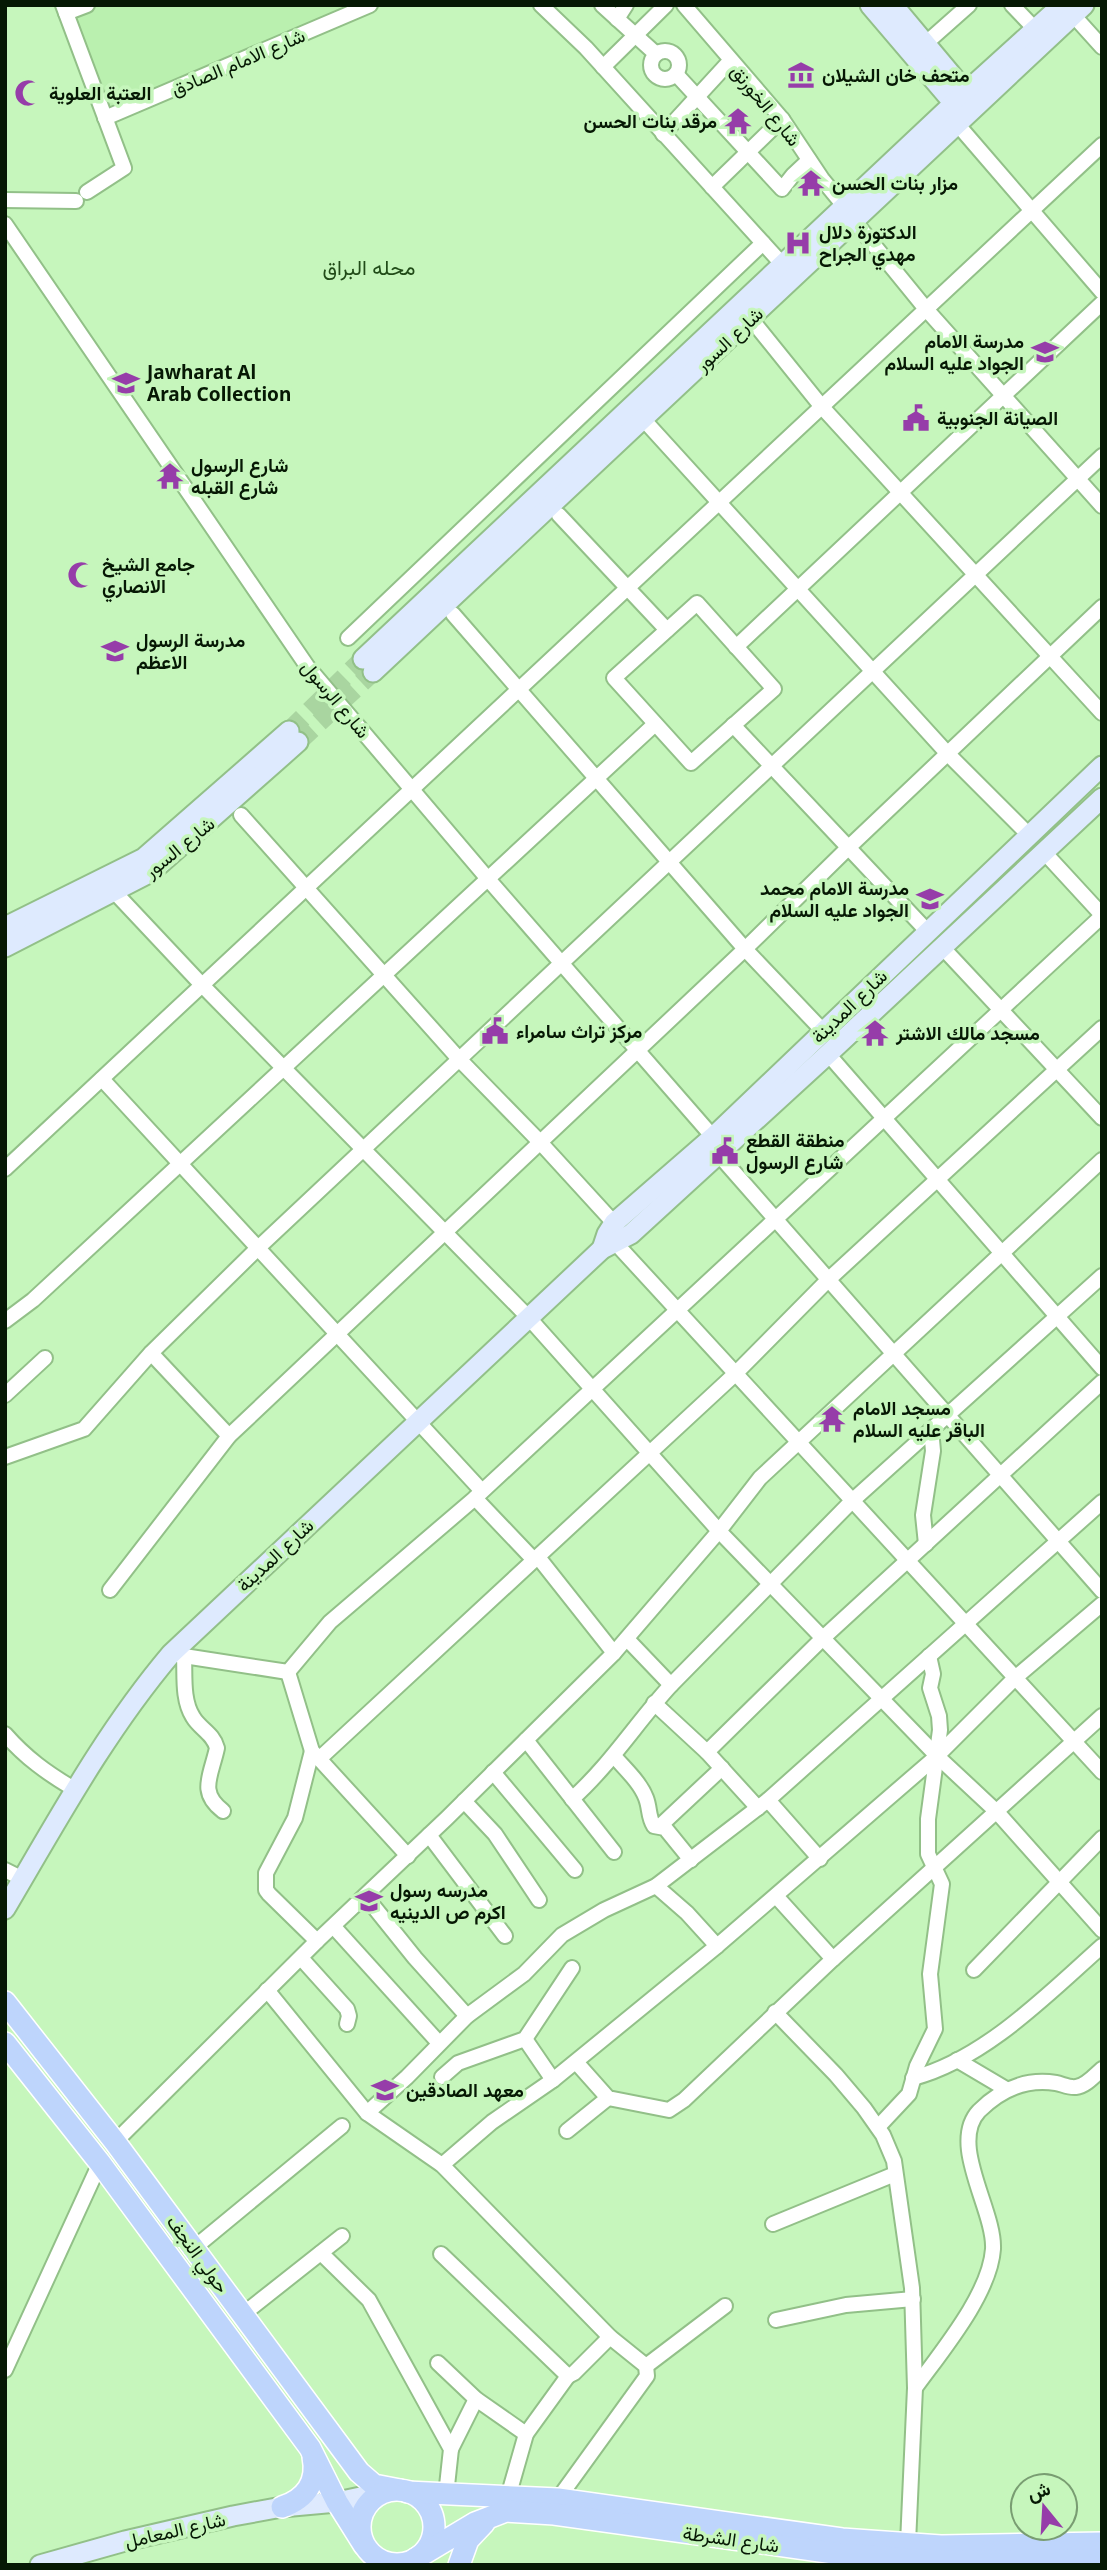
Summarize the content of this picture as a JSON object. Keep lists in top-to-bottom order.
{
  "streets": {
    "main road": [
      "شارع السور",
      "شارع المدينة",
      "حولي النجف",
      "شارع المعامل",
      "شارع الشرطة"
    ],
    "street": ["شارع الامام الصادق", "شارع الخورنق", "شارع الرسول"]
  },
  "crossings": [
    ["شارع الخورنق", "شارع السور"],
    ["شارع الرسول", "شارع المدينة"],
    ["حولي النجف", "شارع المعامل"],
    ["حولي النجف", "شارع الشرطة"],
    ["شارع المعامل", "شارع الشرطة"]
  ],
  "districts": ["محله البراق"],
  "places": {
    "museum": ["متحف خان الشيلان"],
    "mosque": ["العتبة العلوية", "جامع الشيخ الانصاري"],
    "temple": [
      "مرقد بنات الحسن",
      "مزار بنات الحسن",
      "شارع الرسول شارع القبله",
      "مسجد مالك الاشتر",
      "مسجد الامام الباقر عليه السلام"
    ],
    "hospital": ["الدكتورة دلال مهدي الجراح"],
    "school or university": [
      "مدرسة الامام الجواد عليه السلام",
      "Jawharat Al Arab Collection",
      "مدرسة الرسول الاعظم",
      "مدرسة الامام محمد الجواد عليه السلام",
      "مدرسه رسول اکرم ص الدینیه",
      "معهد الصادقين"
    ],
    "public building": ["الصيانة الجنوبية", "مركز تراث سامراء", "منطقة القطع شارع الرسول"]
  },
  "north": "top"
}
